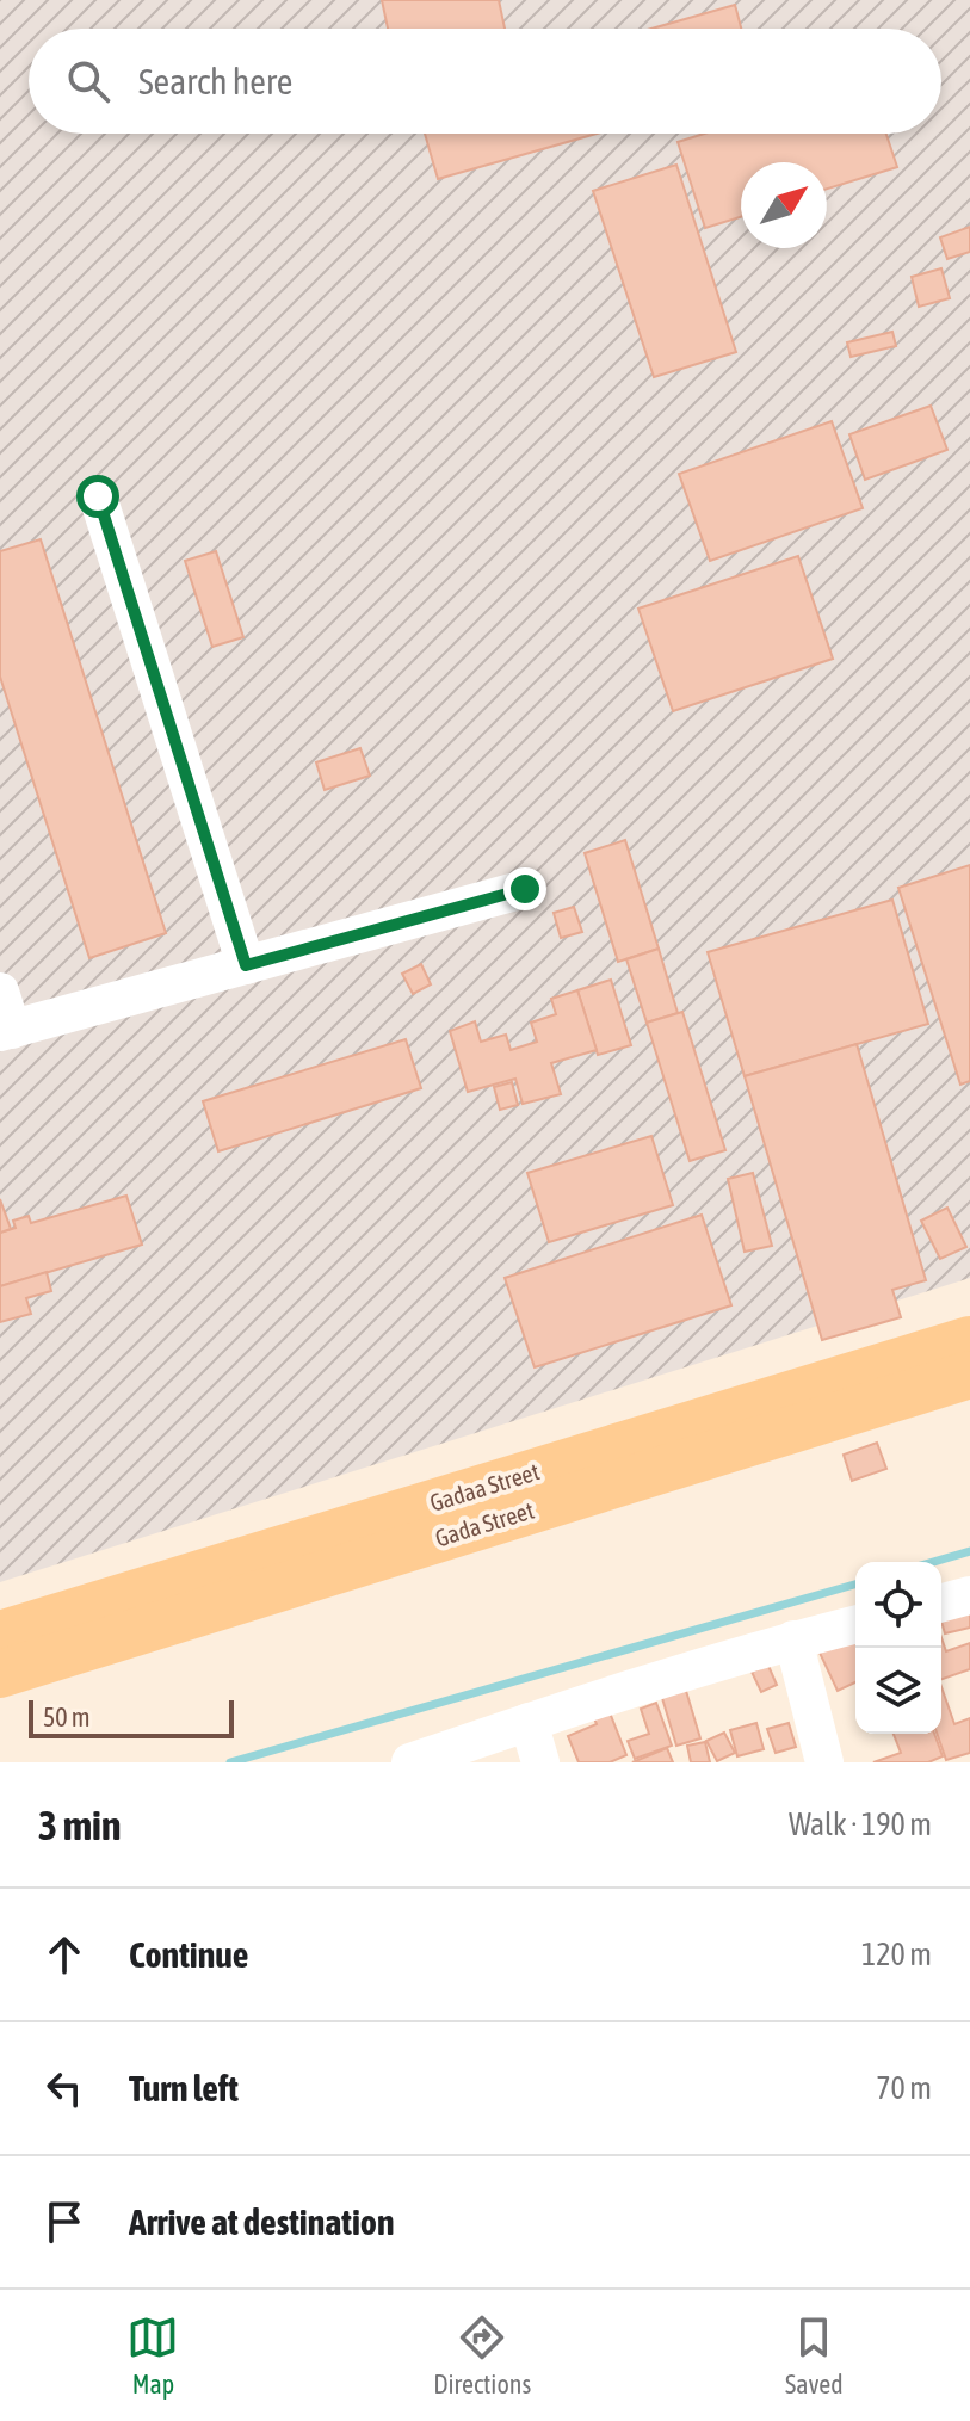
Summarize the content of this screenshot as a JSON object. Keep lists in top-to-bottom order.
{
  "streets": {
    "main road": ["Gadaa Street", "Gada Street"]
  },
  "scale_bar": "50 m",
  "north": "top right",
  "page": {
    "search": "Search here",
    "scale": "50 m",
    "heading": ["3 min", "Walk · 190 m"],
    "list": [
      ["Continue", "120 m"],
      ["Turn left", "70 m"],
      "Arrive at destination"
    ],
    "nav": ["Map", "Directions", "Saved"]
  }
}
